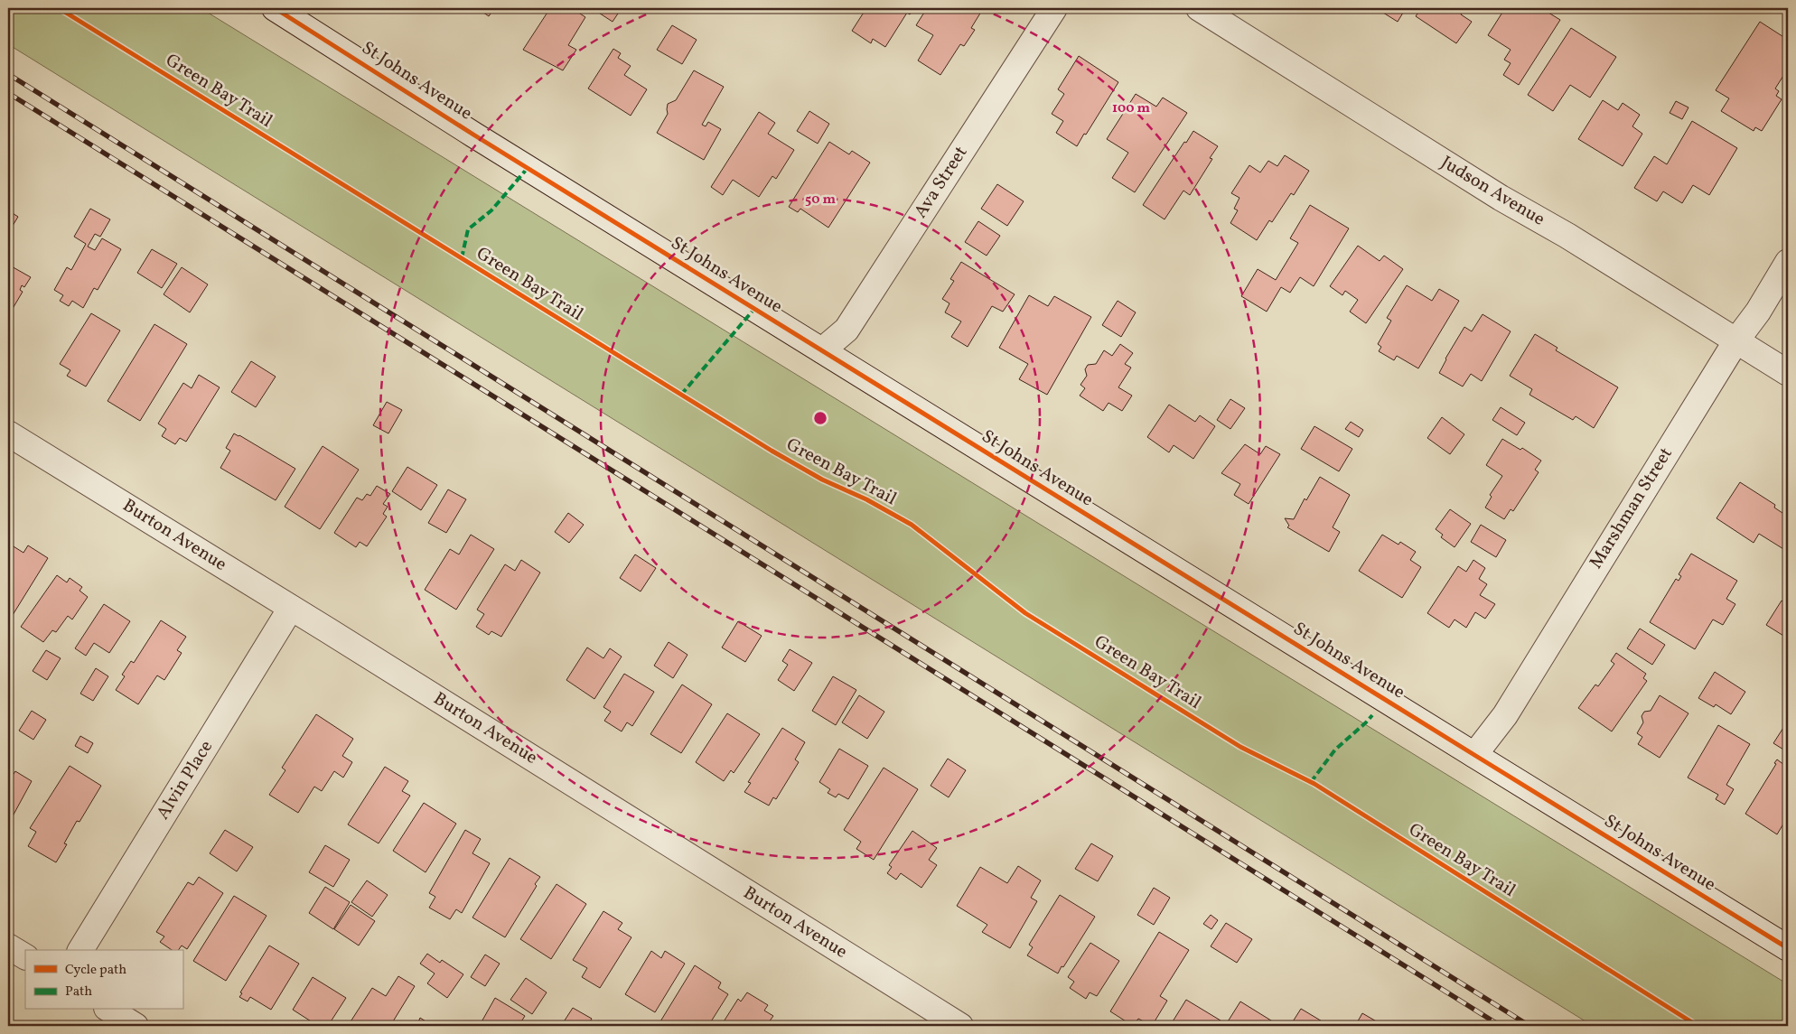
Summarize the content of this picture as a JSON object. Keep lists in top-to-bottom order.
{
  "streets": {
    "street": [
      "St Johns Avenue",
      "Ava Street",
      "Judson Avenue",
      "Marshman Street",
      "Burton Avenue",
      "Alvin Place"
    ],
    "cycle path": ["Green Bay Trail"]
  },
  "crossings": [
    ["St Johns Avenue", "Ava Street"],
    ["St Johns Avenue", "Marshman Street"],
    ["Judson Avenue", "Marshman Street"],
    ["Burton Avenue", "Alvin Place"]
  ],
  "legend": ["Cycle path", "Path"],
  "rings": ["100 m", "50 m"]
}
